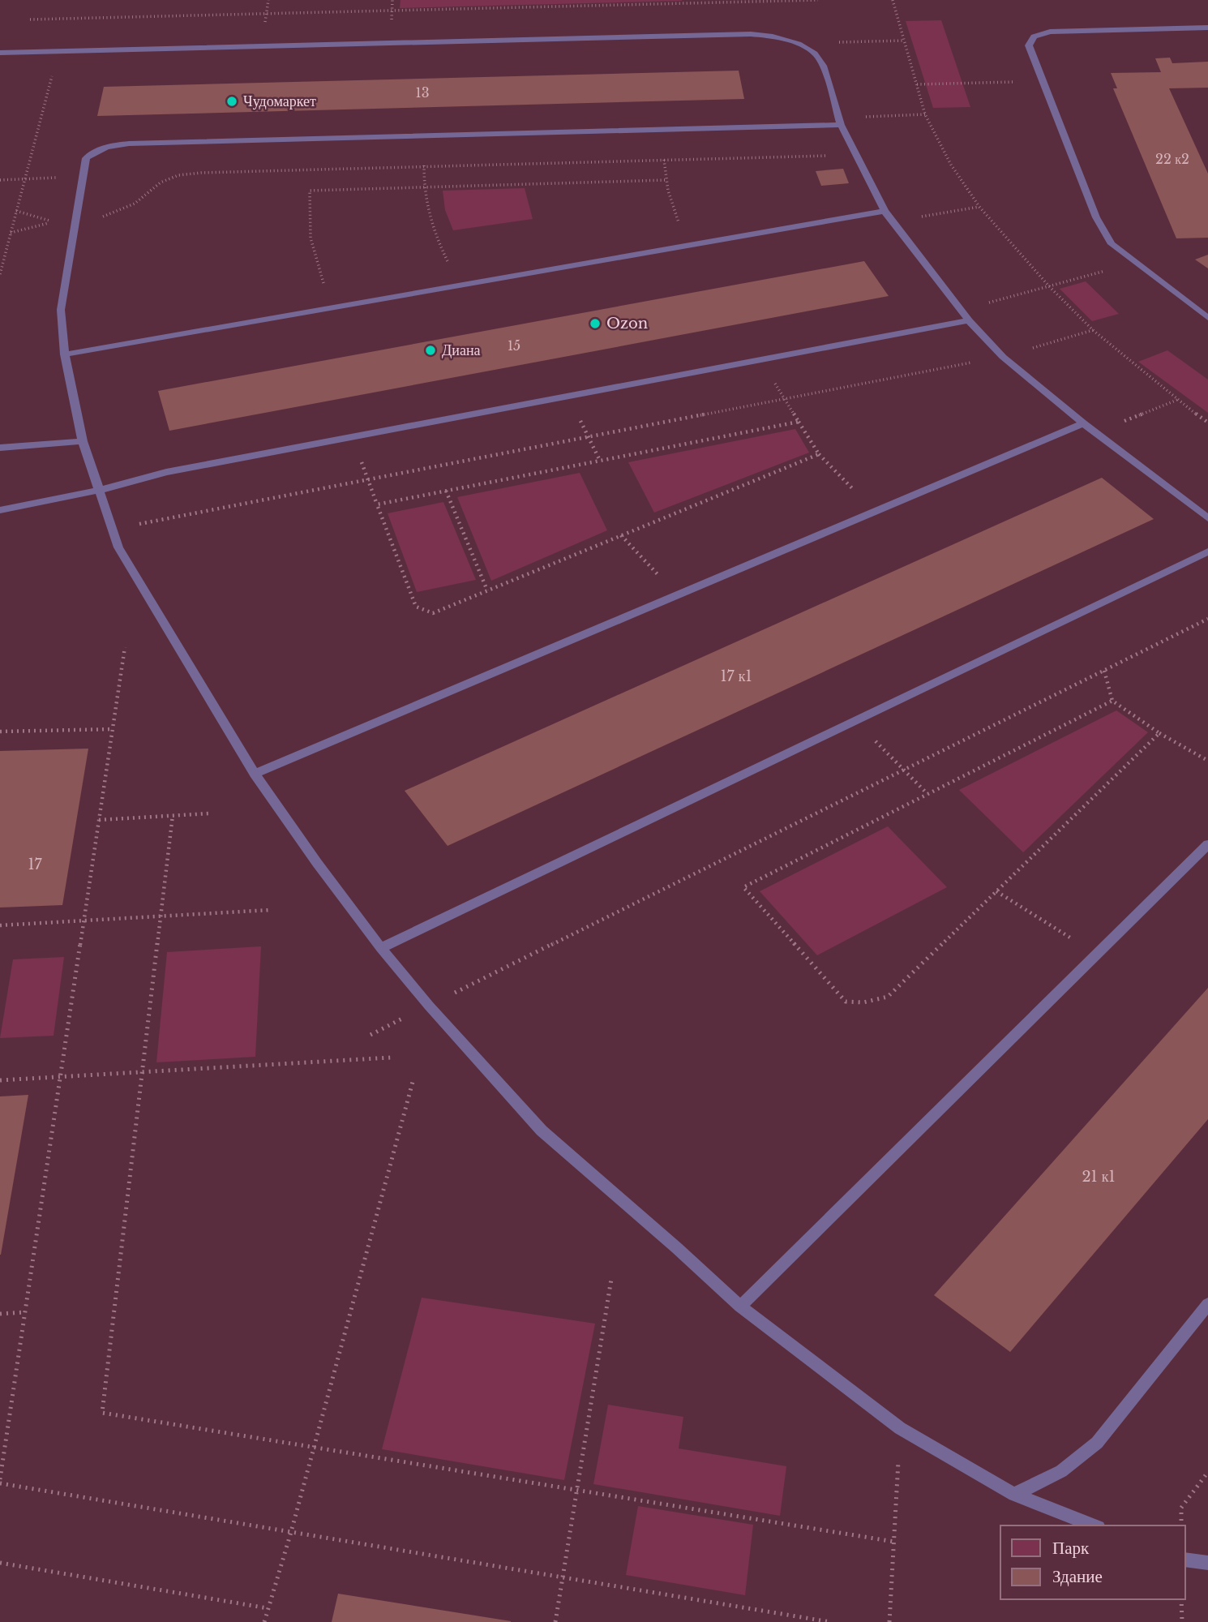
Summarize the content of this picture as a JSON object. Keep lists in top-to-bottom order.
{
  "places": ["Чудомаркет", "Ozon", "Диана"],
  "house_numbers": [
    "13",
    "22 к2",
    "15",
    "17 к1",
    "17",
    "21 к1"
  ],
  "legend": ["Парк", "Здание"]
}
